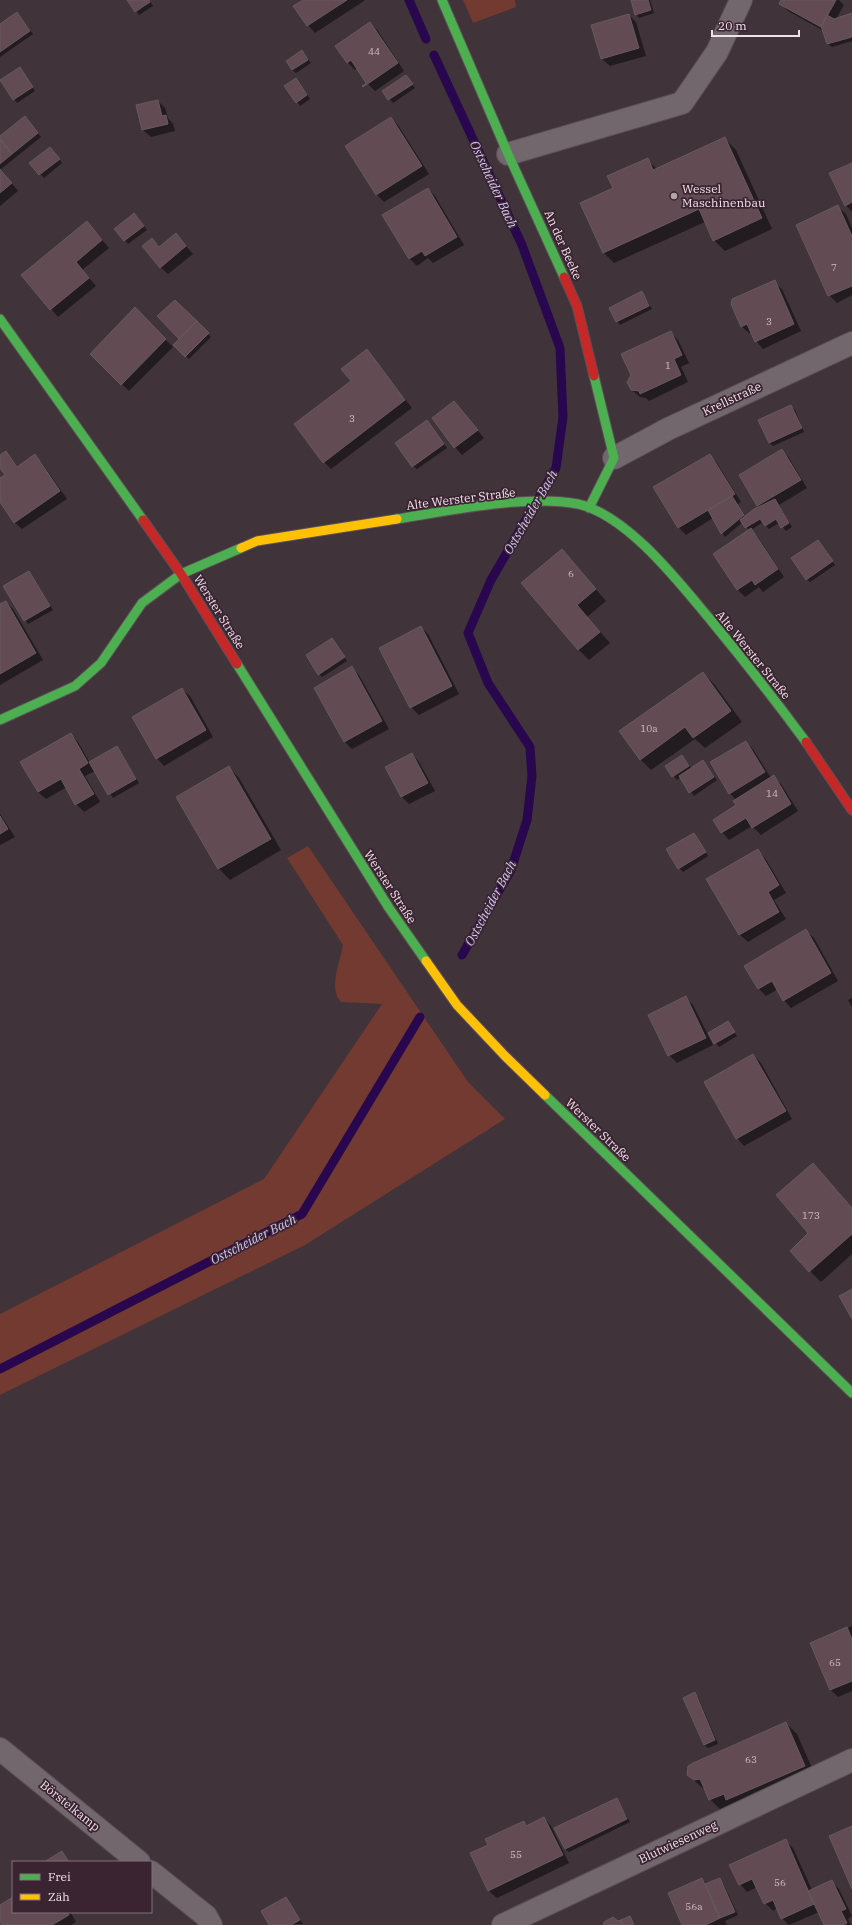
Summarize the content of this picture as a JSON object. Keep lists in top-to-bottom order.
{
  "streets": {
    "street": [
      "An der Beeke",
      "Krellstraße",
      "Alte Werster Straße",
      "Werster Straße",
      "Börstelkamp",
      "Blutwiesenweg"
    ]
  },
  "crossings": [
    ["An der Beeke", "Krellstraße"],
    ["Alte Werster Straße", "Werster Straße"]
  ],
  "water": ["Ostscheider Bach"],
  "places": ["Wessel Maschinenbau"],
  "house_numbers": [
    "44",
    "7",
    "3",
    "1",
    "3",
    "6",
    "10a",
    "14",
    "173",
    "65",
    "63",
    "55",
    "56",
    "56a"
  ],
  "legend": ["Frei", "Zäh"],
  "scale_bar": "20 m"
}
